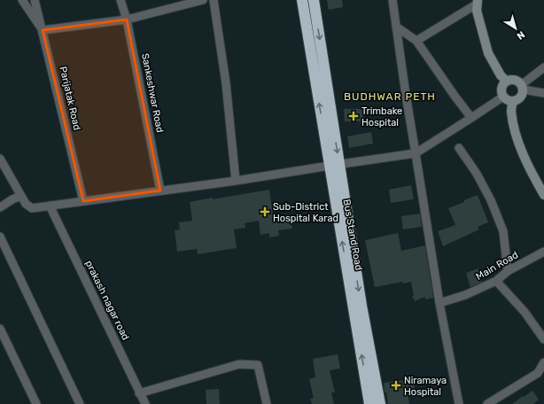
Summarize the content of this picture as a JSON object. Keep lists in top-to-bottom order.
{
  "streets": {
    "highway": ["Bus Stand Road"],
    "street": [
      "Sankeshwar Road",
      "Parijatak Road",
      "Main Road",
      "prakash nagar road"
    ]
  },
  "districts": ["BUDHWAR PETH"],
  "places": {
    "health": ["Trimbake Hospital", "Sub-District Hospital Karad", "Niramaya Hospital"]
  },
  "north": "bottom right"
}
